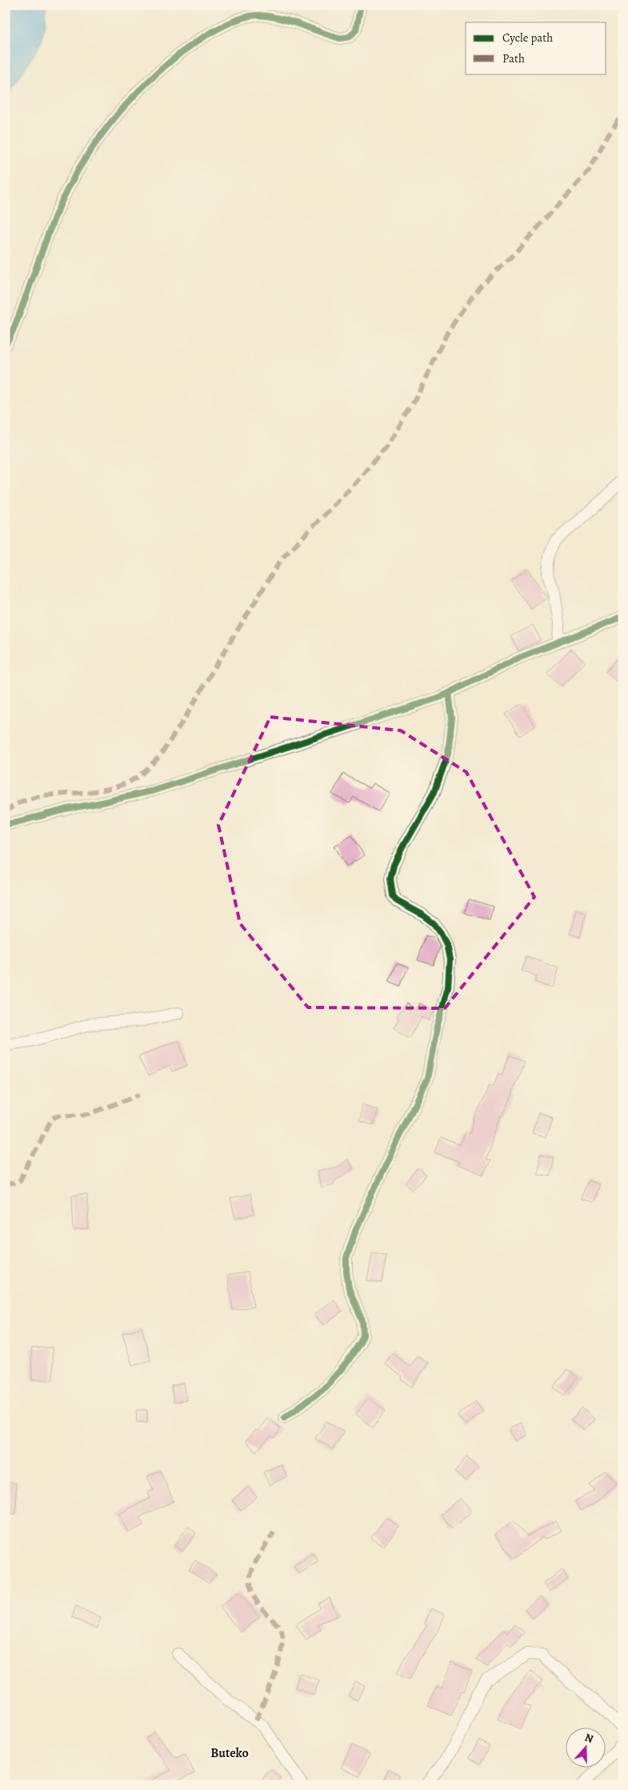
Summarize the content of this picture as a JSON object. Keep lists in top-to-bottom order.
{
  "districts": ["Buteko"],
  "legend": ["Cycle path", "Path"],
  "north": "top"
}
